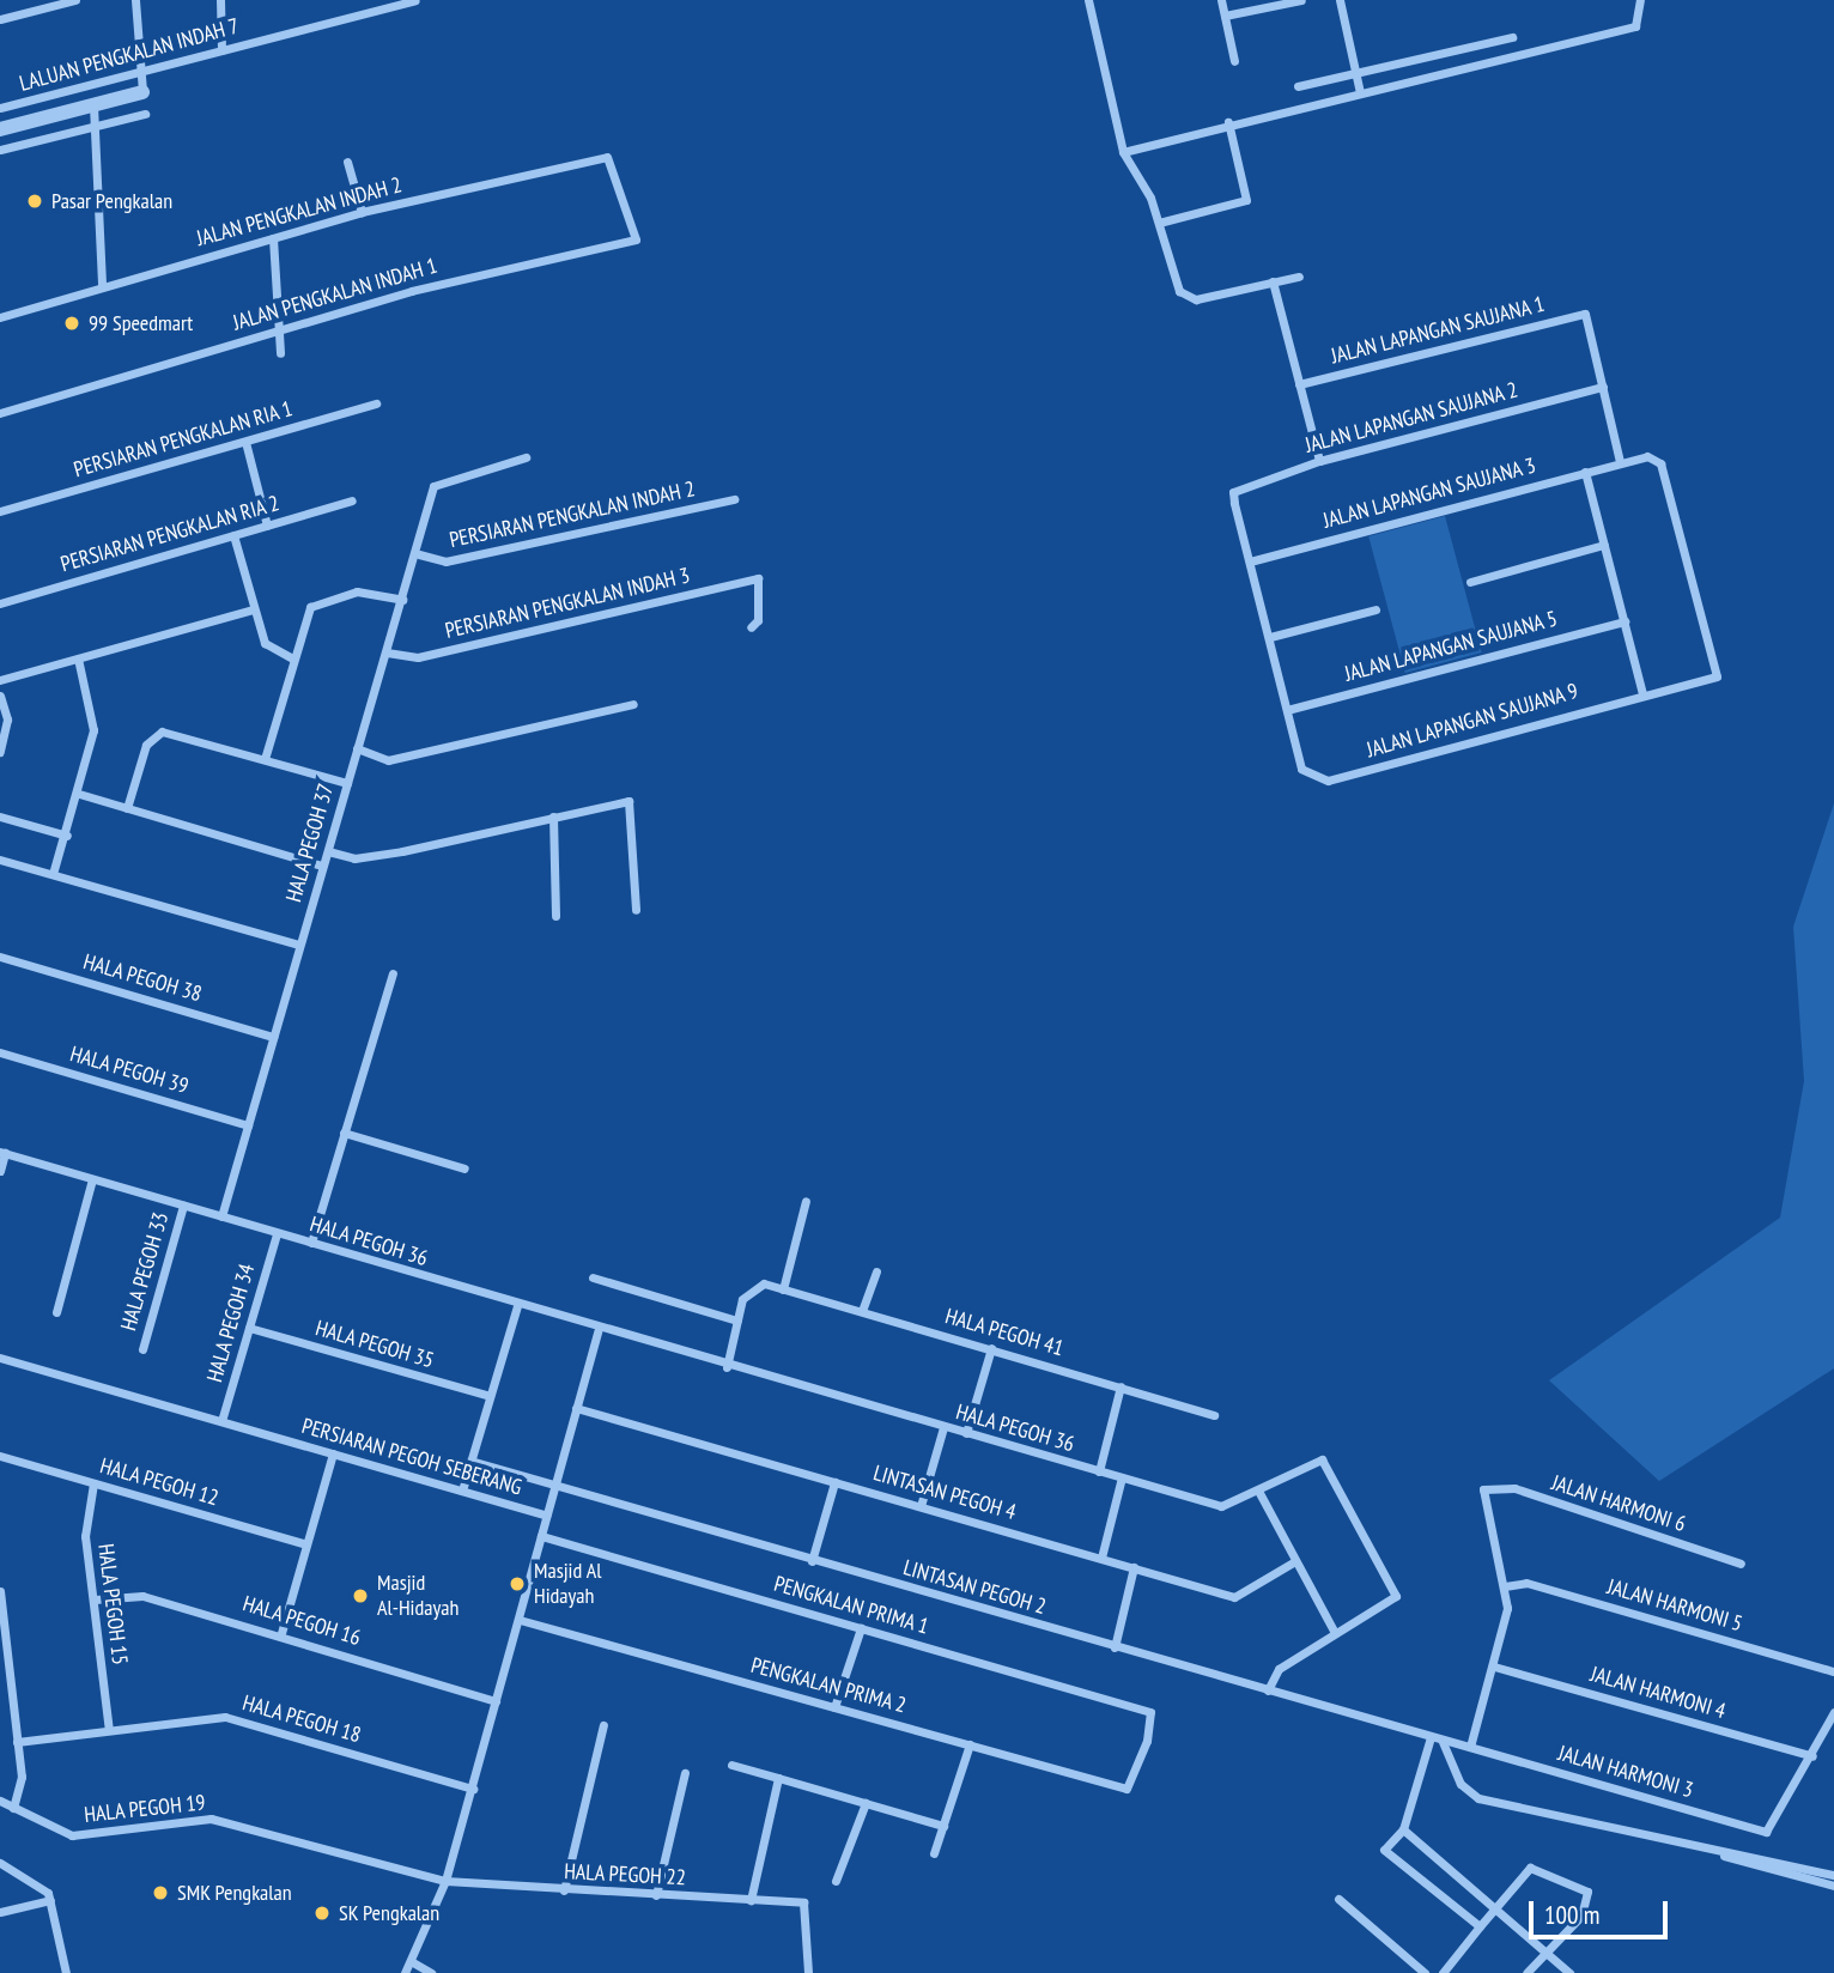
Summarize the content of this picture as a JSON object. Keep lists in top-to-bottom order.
{
  "streets": {
    "street": [
      "LALUAN PENGKALAN INDAH 7",
      "JALAN PENGKALAN INDAH 2",
      "JALAN PENGKALAN INDAH 1",
      "JALAN LAPANGAN SAUJANA 1",
      "JALAN LAPANGAN SAUJANA 2",
      "PERSIARAN PENGKALAN RIA 1",
      "JALAN LAPANGAN SAUJANA 3",
      "PERSIARAN PENGKALAN INDAH 2",
      "PERSIARAN PENGKALAN RIA 2",
      "PERSIARAN PENGKALAN INDAH 3",
      "JALAN LAPANGAN SAUJANA 5",
      "JALAN LAPANGAN SAUJANA 9",
      "HALA PEGOH 37",
      "HALA PEGOH 38",
      "HALA PEGOH 39",
      "HALA PEGOH 36",
      "HALA PEGOH 33",
      "HALA PEGOH 34",
      "HALA PEGOH 41",
      "HALA PEGOH 35",
      "PERSIARAN PEGOH SEBERANG",
      "HALA PEGOH 12",
      "LINTASAN PEGOH 4",
      "JALAN HARMONI 6",
      "LINTASAN PEGOH 2",
      "HALA PEGOH 15",
      "PENGKALAN PRIMA 1",
      "JALAN HARMONI 5",
      "HALA PEGOH 16",
      "PENGKALAN PRIMA 2",
      "JALAN HARMONI 4",
      "HALA PEGOH 18",
      "JALAN HARMONI 3",
      "HALA PEGOH 19",
      "HALA PEGOH 22"
    ]
  },
  "crossings": [
    ["JALAN PENGKALAN INDAH 2", "JALAN PENGKALAN INDAH 1"],
    ["JALAN LAPANGAN SAUJANA 1", "JALAN LAPANGAN SAUJANA 2"],
    ["JALAN LAPANGAN SAUJANA 2", "JALAN LAPANGAN SAUJANA 3"],
    ["JALAN LAPANGAN SAUJANA 3", "JALAN LAPANGAN SAUJANA 9"],
    ["PERSIARAN PENGKALAN INDAH 2", "HALA PEGOH 37"],
    ["PERSIARAN PENGKALAN INDAH 3", "HALA PEGOH 37"],
    ["JALAN LAPANGAN SAUJANA 5", "JALAN LAPANGAN SAUJANA 9"],
    ["HALA PEGOH 37", "HALA PEGOH 38"],
    ["HALA PEGOH 37", "HALA PEGOH 39"],
    ["HALA PEGOH 37", "HALA PEGOH 36"],
    ["HALA PEGOH 36", "HALA PEGOH 33"],
    ["HALA PEGOH 36", "HALA PEGOH 34"],
    ["HALA PEGOH 36", "HALA PEGOH 41"],
    ["HALA PEGOH 34", "HALA PEGOH 35"],
    ["HALA PEGOH 34", "PERSIARAN PEGOH SEBERANG"],
    ["HALA PEGOH 12", "HALA PEGOH 15"],
    ["JALAN HARMONI 6", "JALAN HARMONI 5"],
    ["LINTASAN PEGOH 2", "JALAN HARMONI 3"],
    ["HALA PEGOH 15", "HALA PEGOH 16"],
    ["HALA PEGOH 15", "HALA PEGOH 18"],
    ["PENGKALAN PRIMA 1", "PENGKALAN PRIMA 2"],
    ["JALAN HARMONI 4", "JALAN HARMONI 3"],
    ["HALA PEGOH 19", "HALA PEGOH 22"]
  ],
  "places": [
    "Pasar Pengkalan",
    "99 Speedmart",
    "Masjid Al Hidayah",
    "Masjid Al-Hidayah",
    "SMK Pengkalan",
    "SK Pengkalan"
  ],
  "scale_bar": "100 m"
}
